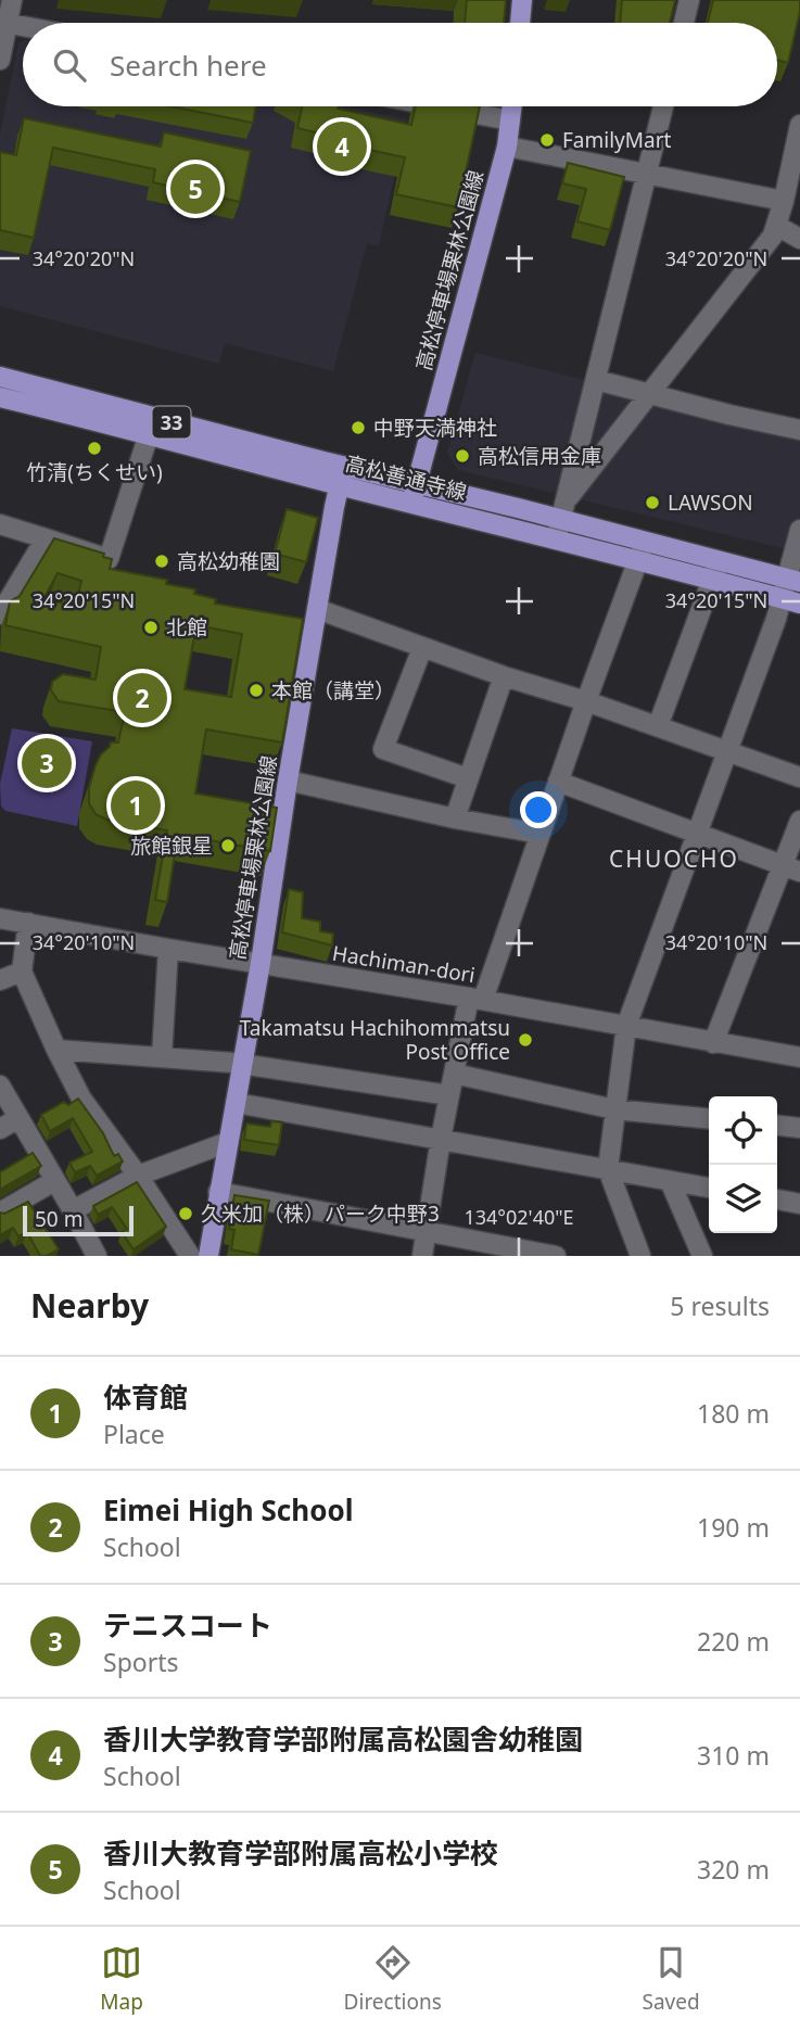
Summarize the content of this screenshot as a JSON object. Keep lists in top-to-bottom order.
{
  "streets": {
    "main road": ["高松停車場栗林公園線", "33", "高松善通寺線"],
    "street": ["Hachiman-dori"]
  },
  "crossings": [
    ["高松停車場栗林公園線", "高松善通寺線"],
    ["高松停車場栗林公園線", "Hachiman-dori"]
  ],
  "districts": ["CHUOCHO"],
  "places": [
    "FamilyMart",
    "中野天満神社",
    "竹清(ちくせい)",
    "高松信用金庫",
    "LAWSON",
    "高松幼稚園",
    "北館",
    "本館（講堂）",
    "旅館銀星",
    "Takamatsu Hachihommatsu Post Office",
    "久米加（株）パーク中野3"
  ],
  "scale_bar": "50 m",
  "page": {
    "search": "Search here",
    "pins": [
      "4",
      "5",
      "2",
      "3",
      "1"
    ],
    "scale": "50 m",
    "heading": ["Nearby", "5 results"],
    "list": [
      {
        "mark": "1",
        "name": "体育館",
        "note": "Place",
        "value": "180 m"
      },
      {
        "mark": "2",
        "name": "Eimei High School",
        "note": "School",
        "value": "190 m"
      },
      {
        "mark": "3",
        "name": "テニスコート",
        "note": "Sports",
        "value": "220 m"
      },
      {
        "mark": "4",
        "name": "香川大学教育学部附属高松園舎幼稚園",
        "note": "School",
        "value": "310 m"
      },
      {
        "mark": "5",
        "name": "香川大教育学部附属高松小学校",
        "note": "School",
        "value": "320 m"
      }
    ],
    "nav": ["Map", "Directions", "Saved"]
  },
  "coordinates": [
    "34°20'20\"N",
    "34°20'15\"N",
    "34°20'10\"N",
    "134°02'40\"E"
  ]
}
